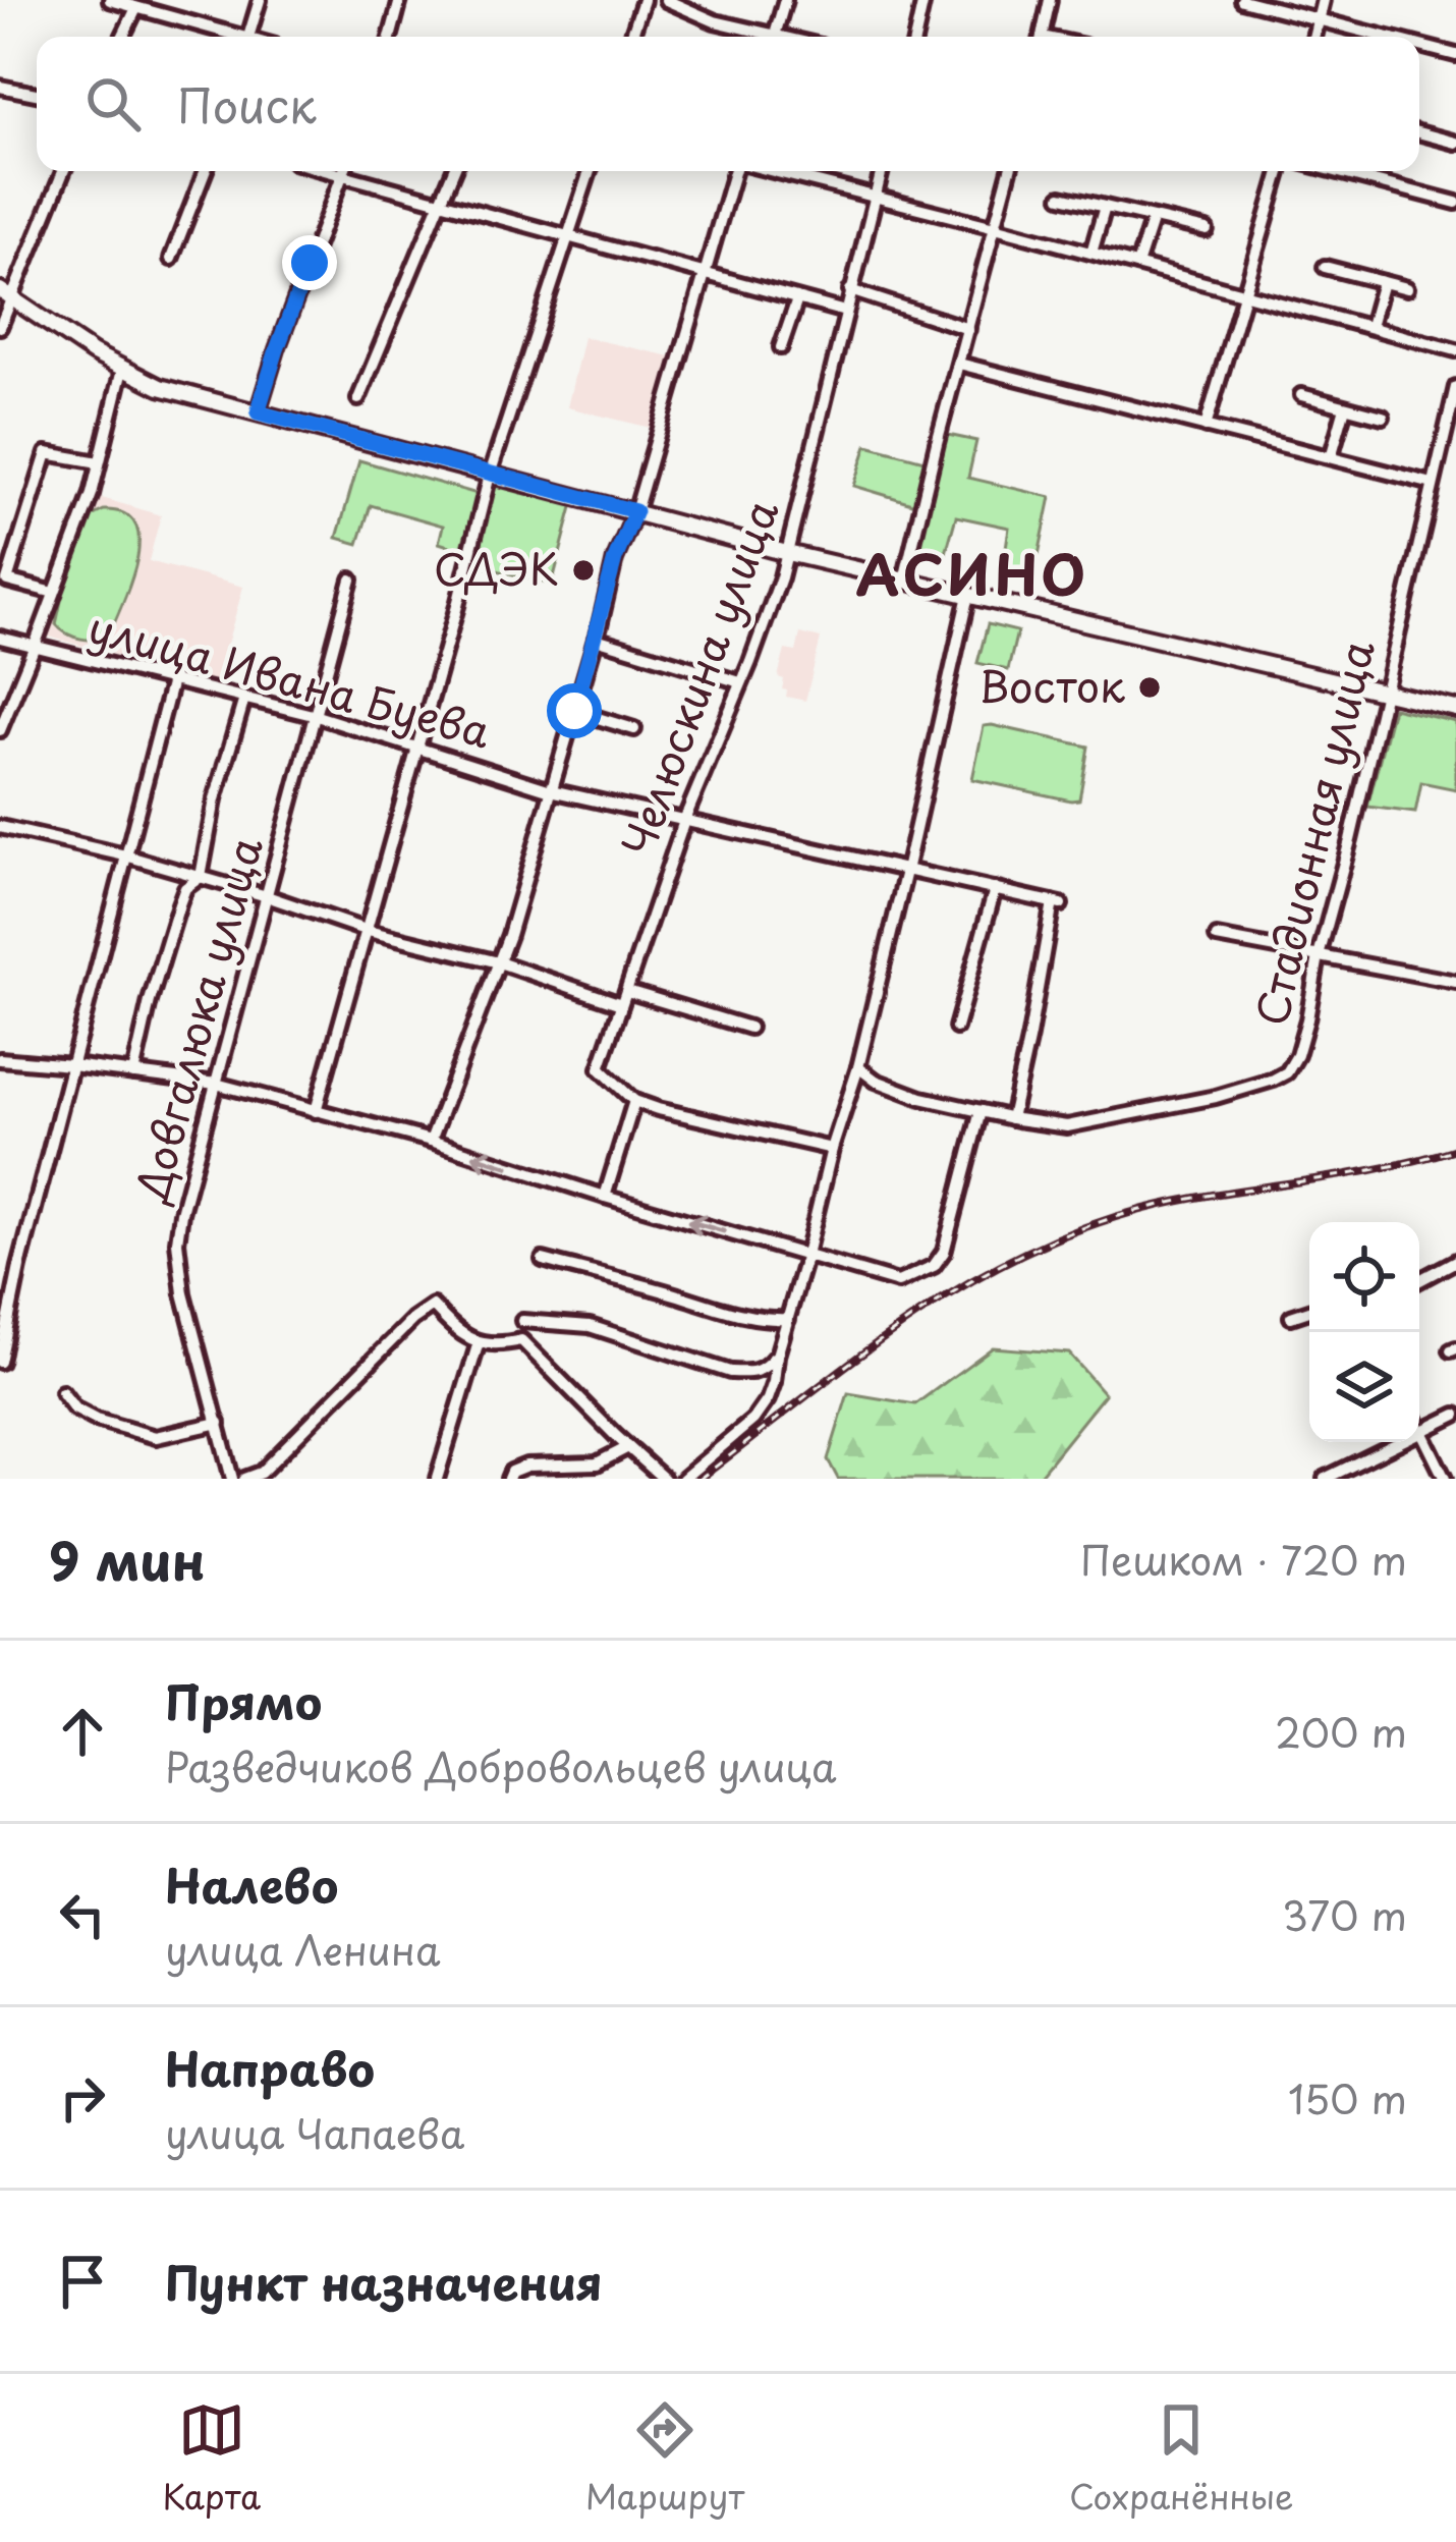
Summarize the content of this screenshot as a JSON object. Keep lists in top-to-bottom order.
{
  "streets": {
    "street": [
      "Челюскина улица",
      "улица Ивана Буева",
      "Стадионная улица",
      "Довгалюка улица"
    ]
  },
  "crossings": [
    ["Челюскина улица", "улица Ивана Буева"],
    ["улица Ивана Буева", "Стадионная улица"],
    ["улица Ивана Буева", "Довгалюка улица"]
  ],
  "districts": ["АСИНО"],
  "places": ["СДЭК", "Восток"],
  "page": {
    "search": "Поиск",
    "heading": ["9 мин", "Пешком · 720 m"],
    "list": [
      ["Прямо", "Разведчиков Добровольцев улица", "200 m"],
      ["Налево", "улица Ленина", "370 m"],
      ["Направо", "улица Чапаева", "150 m"],
      "Пункт назначения"
    ],
    "nav": ["Карта", "Маршрут", "Сохранённые"]
  }
}
